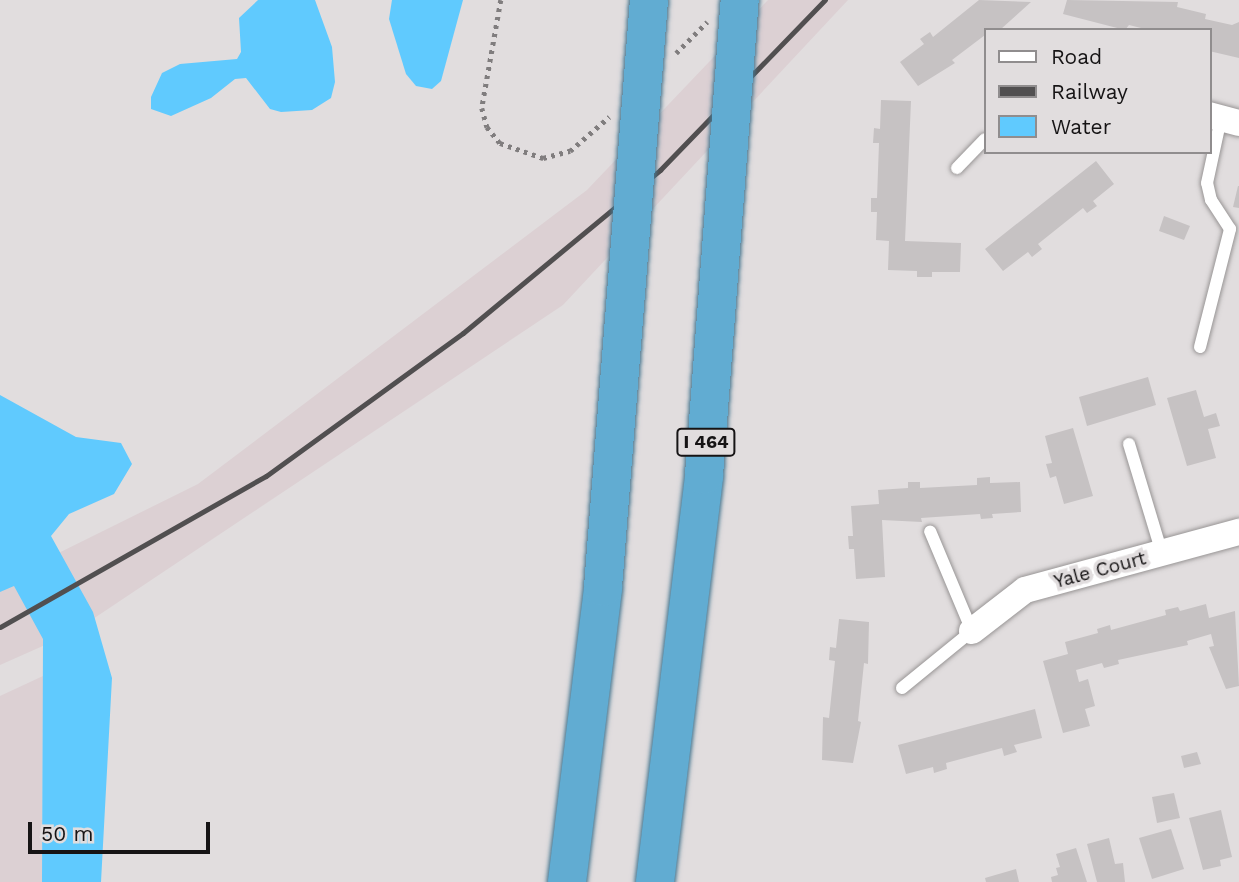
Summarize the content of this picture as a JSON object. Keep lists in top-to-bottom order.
{
  "streets": {
    "highway": ["I 464"],
    "street": ["Yale Court"]
  },
  "legend": ["Road", "Railway", "Water"],
  "scale_bar": "50 m"
}
